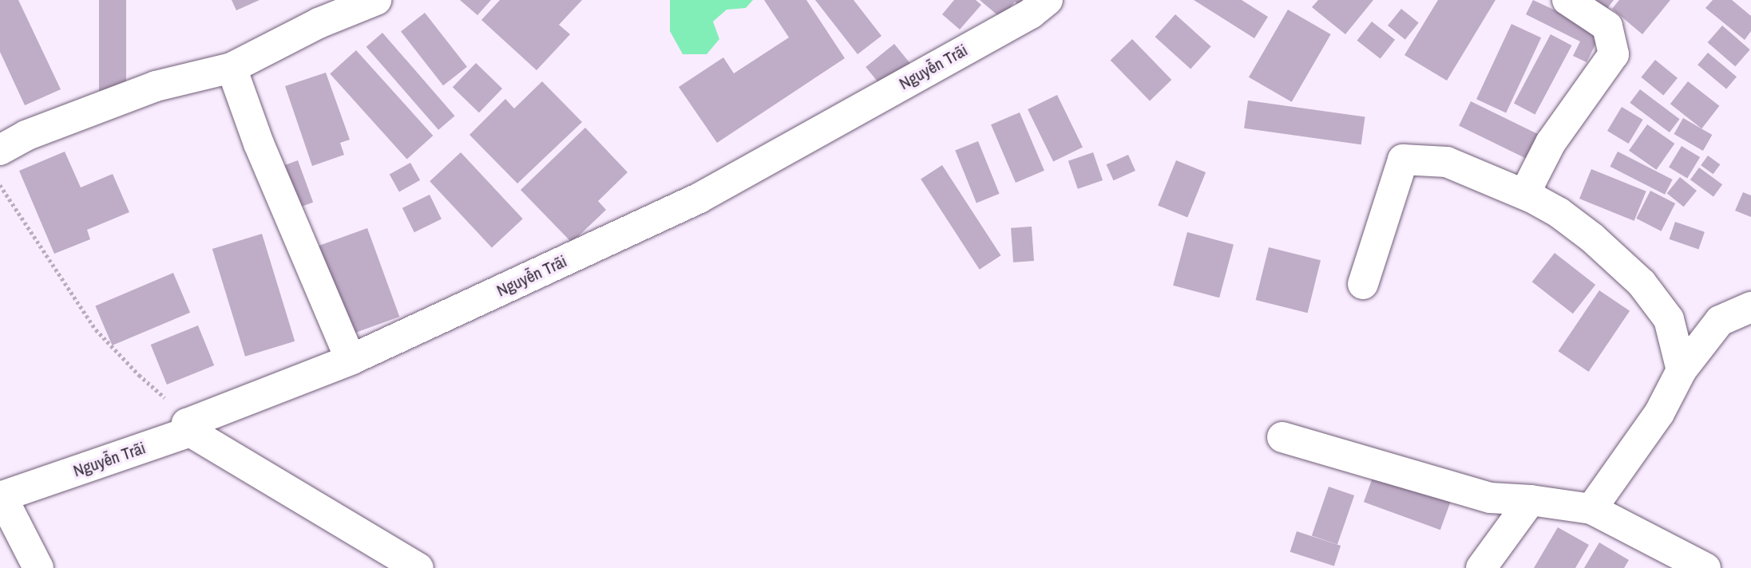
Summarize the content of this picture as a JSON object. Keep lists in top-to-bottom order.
{
  "streets": {
    "street": ["Nguyễn Trãi"]
  }
}
